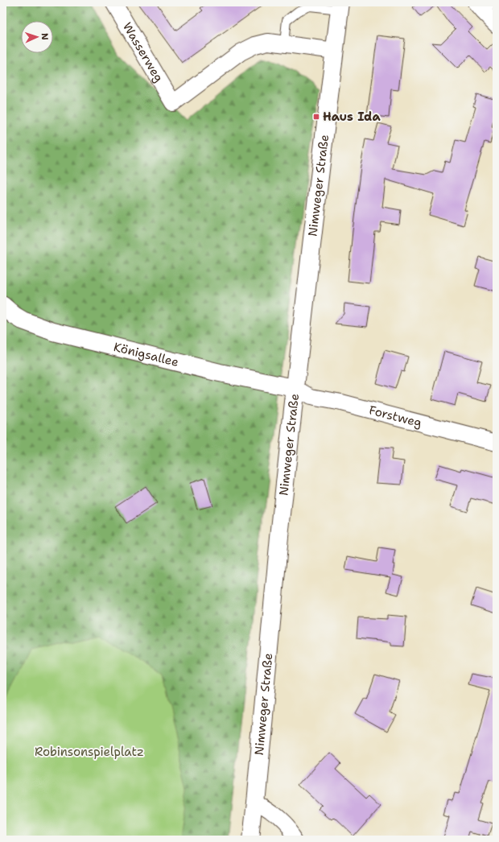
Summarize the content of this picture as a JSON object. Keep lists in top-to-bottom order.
{
  "streets": {
    "main road": ["Nimweger Straße", "Königsallee"],
    "street": ["Wasserweg", "Forstweg"]
  },
  "crossings": [
    ["Nimweger Straße", "Königsallee"],
    ["Nimweger Straße", "Forstweg"],
    ["Königsallee", "Forstweg"]
  ],
  "parks": ["Robinsonspielplatz"],
  "places": {
    "transit": ["Haus Ida"]
  },
  "north": "right"
}
